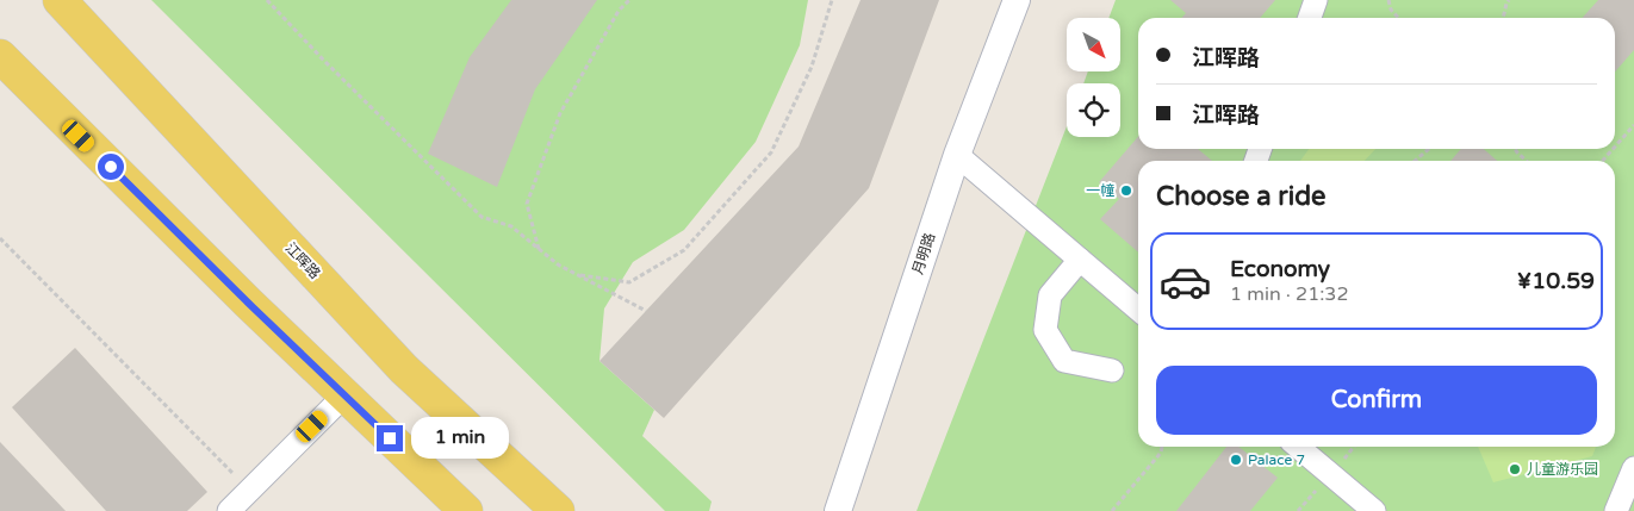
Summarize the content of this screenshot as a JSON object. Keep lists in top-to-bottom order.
{
  "streets": {
    "main road": ["江晖路"],
    "street": ["月明路"]
  },
  "places": ["一幢", "Palace 7", "儿童游乐园"],
  "north": "bottom right",
  "page": {
    "banner": ["江晖路", "江晖路"],
    "heading": "Choose a ride",
    "list": [
      {
        "name": "Economy",
        "note": "1 min · 21:32",
        "value": "¥10.59"
      }
    ],
    "buttons": "Confirm",
    "bubble": "1 min"
  }
}
